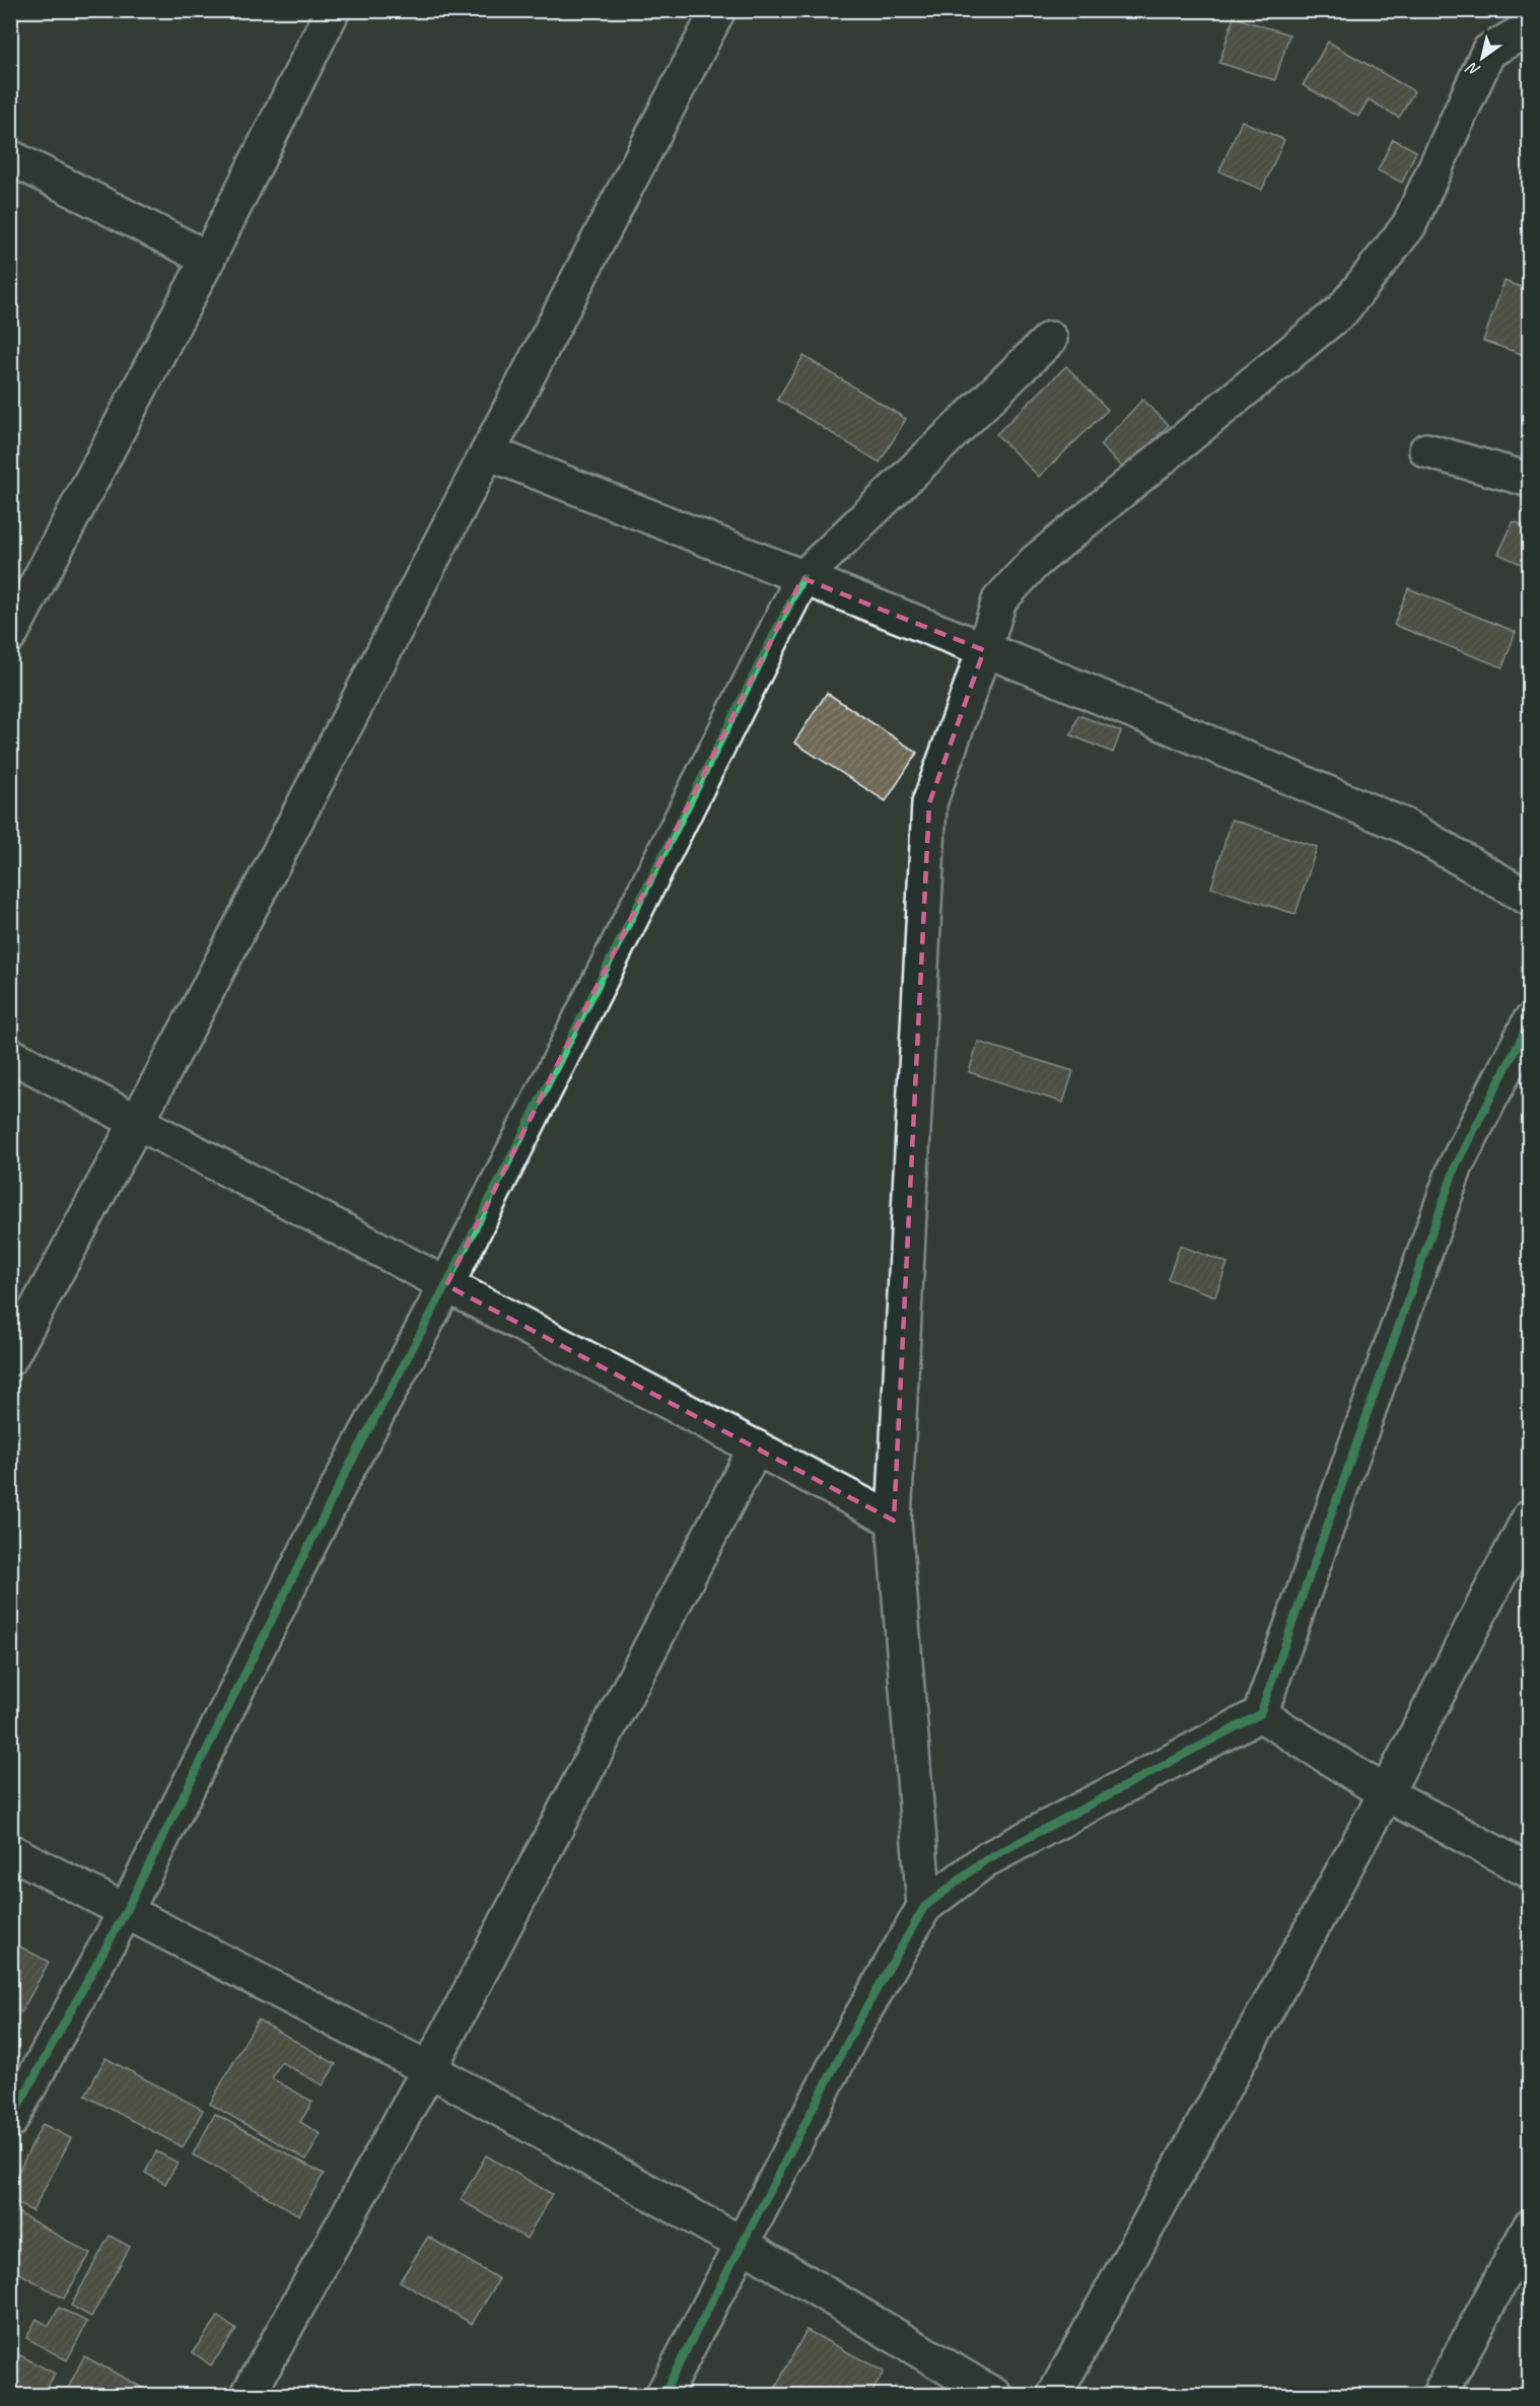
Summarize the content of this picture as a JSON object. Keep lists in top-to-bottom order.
{
  "north": "bottom left"
}
